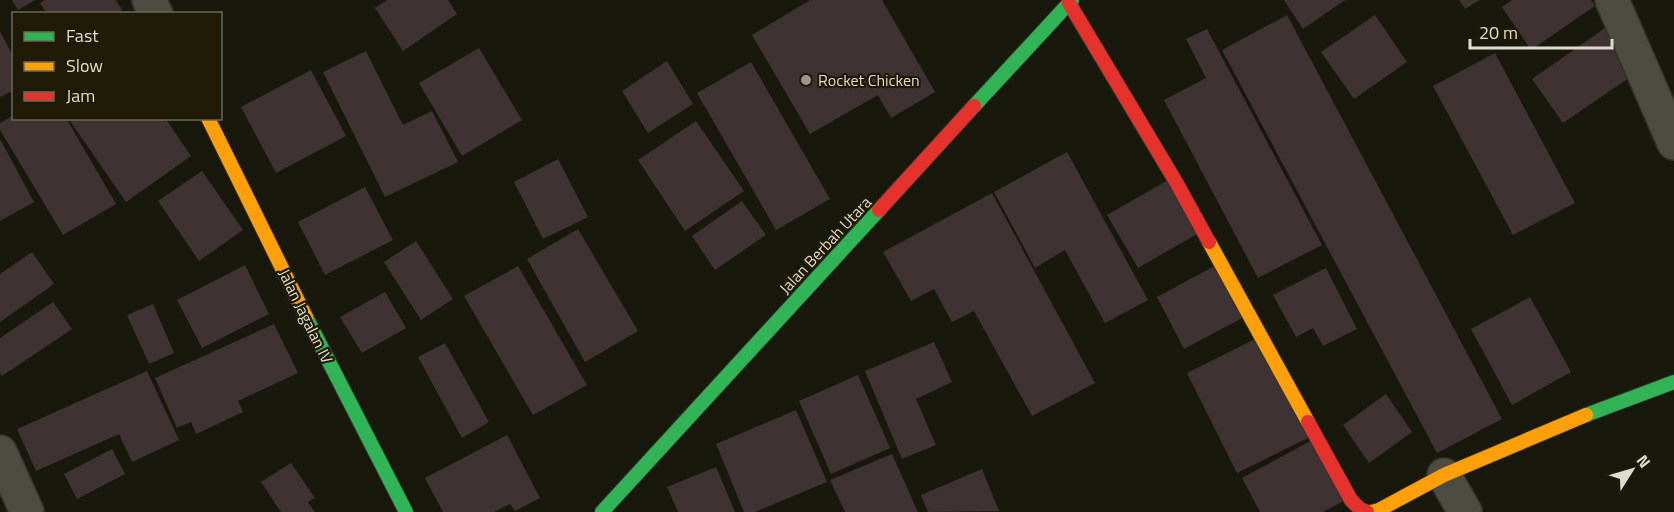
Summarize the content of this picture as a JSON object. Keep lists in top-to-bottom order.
{
  "streets": {
    "street": ["Jalan Berbah Utara", "Jalan Jagalan IV"]
  },
  "places": ["Rocket Chicken"],
  "legend": ["Fast", "Slow", "Jam"],
  "scale_bar": "20 m",
  "north": "top right"
}
